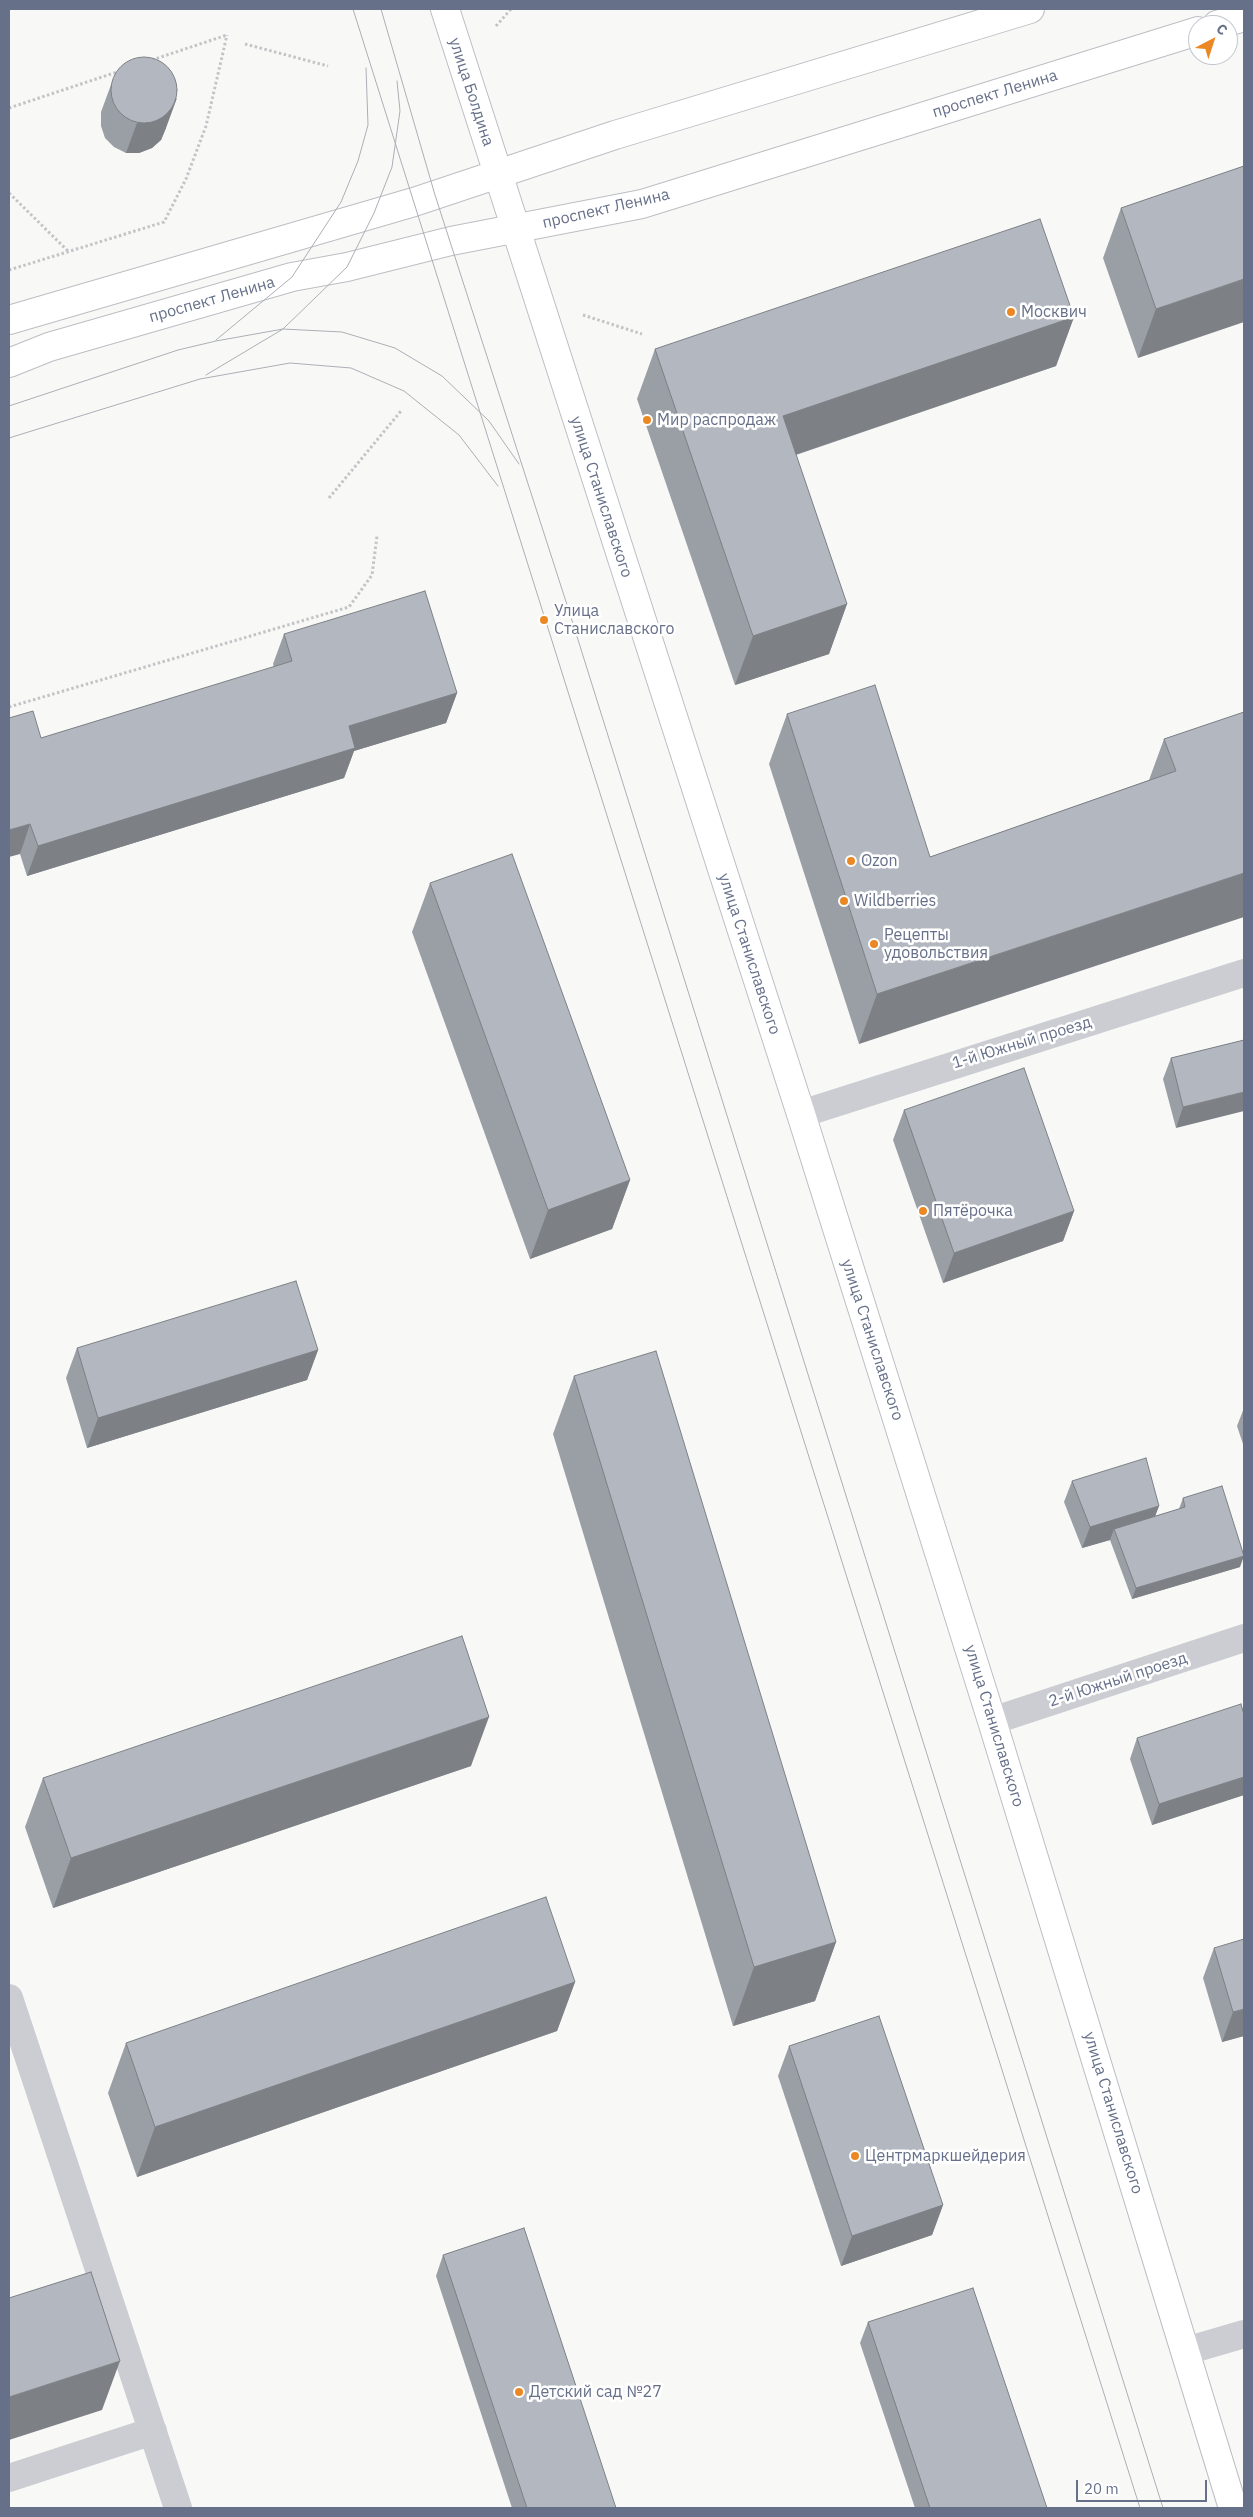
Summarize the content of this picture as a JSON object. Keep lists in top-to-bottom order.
{
  "streets": {
    "main road": ["улица Болдина", "проспект Ленина", "улица Станиславского"],
    "street": ["1-й Южный проезд", "2-й Южный проезд"]
  },
  "crossings": [
    ["улица Болдина", "улица Станиславского"],
    ["проспект Ленина", "улица Станиславского"],
    ["улица Станиславского", "1-й Южный проезд"],
    ["улица Станиславского", "2-й Южный проезд"]
  ],
  "places": [
    "Москвич",
    "Мир распродаж",
    "Улица Станиславского",
    "Ozon",
    "Wildberries",
    "Рецепты удовольствия",
    "Пятёрочка",
    "Центрмаркшейдерия",
    "Детский сад №27"
  ],
  "scale_bar": "20 m",
  "north": "top right"
}
